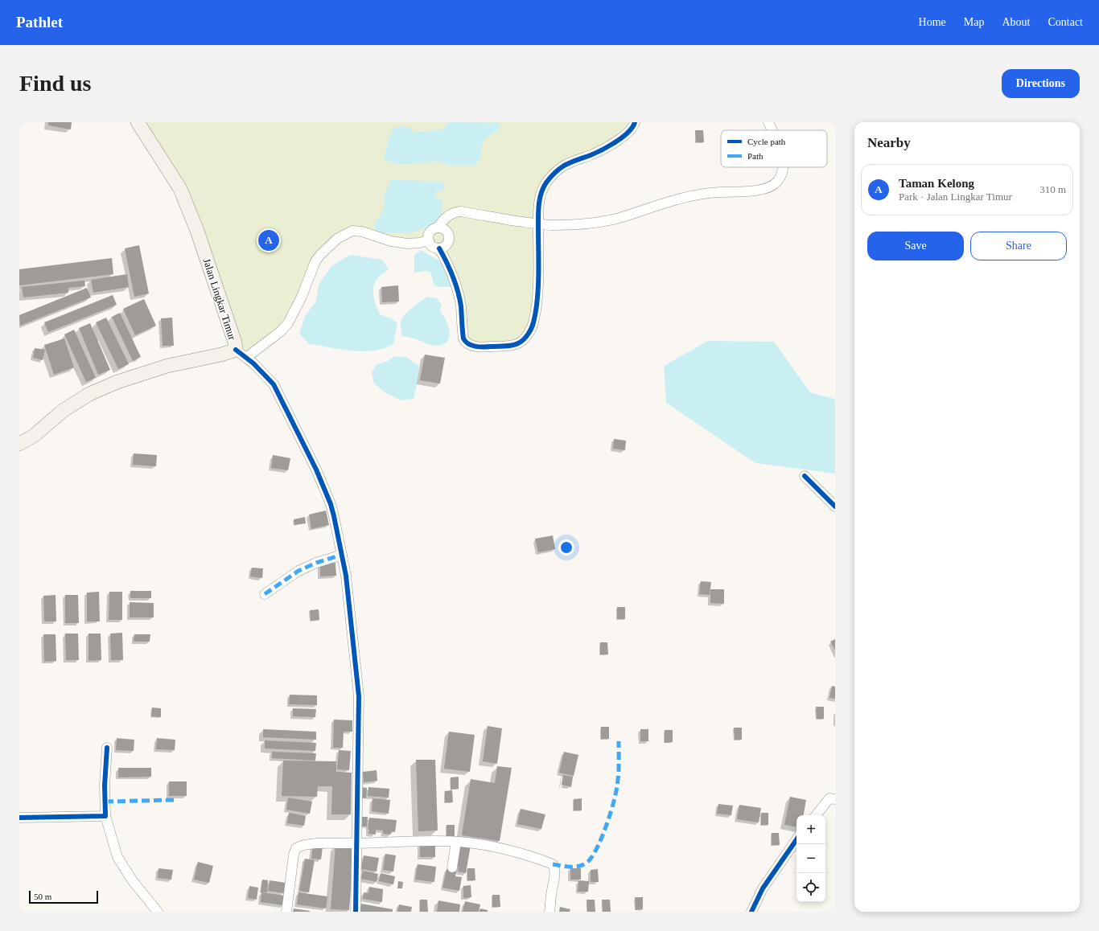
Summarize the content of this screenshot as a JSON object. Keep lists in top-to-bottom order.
{
  "streets": {
    "main road": ["Jalan Lingkar Timur"]
  },
  "legend": ["Cycle path", "Path"],
  "scale_bar": "50 m",
  "page": {
    "header": "Pathlet",
    "nav": [
      "Home",
      "Map",
      "About",
      "Contact"
    ],
    "buttons": [
      "Directions",
      ["Save", "Share"]
    ],
    "title": "Find us",
    "heading": "Nearby",
    "list": [
      {
        "mark": "A",
        "name": "Taman Kelong",
        "note": "Park · Jalan Lingkar Timur",
        "value": "310 m"
      }
    ],
    "pins": "A",
    "map_buttons": ["+", "−"],
    "scale": "50 m"
  }
}
